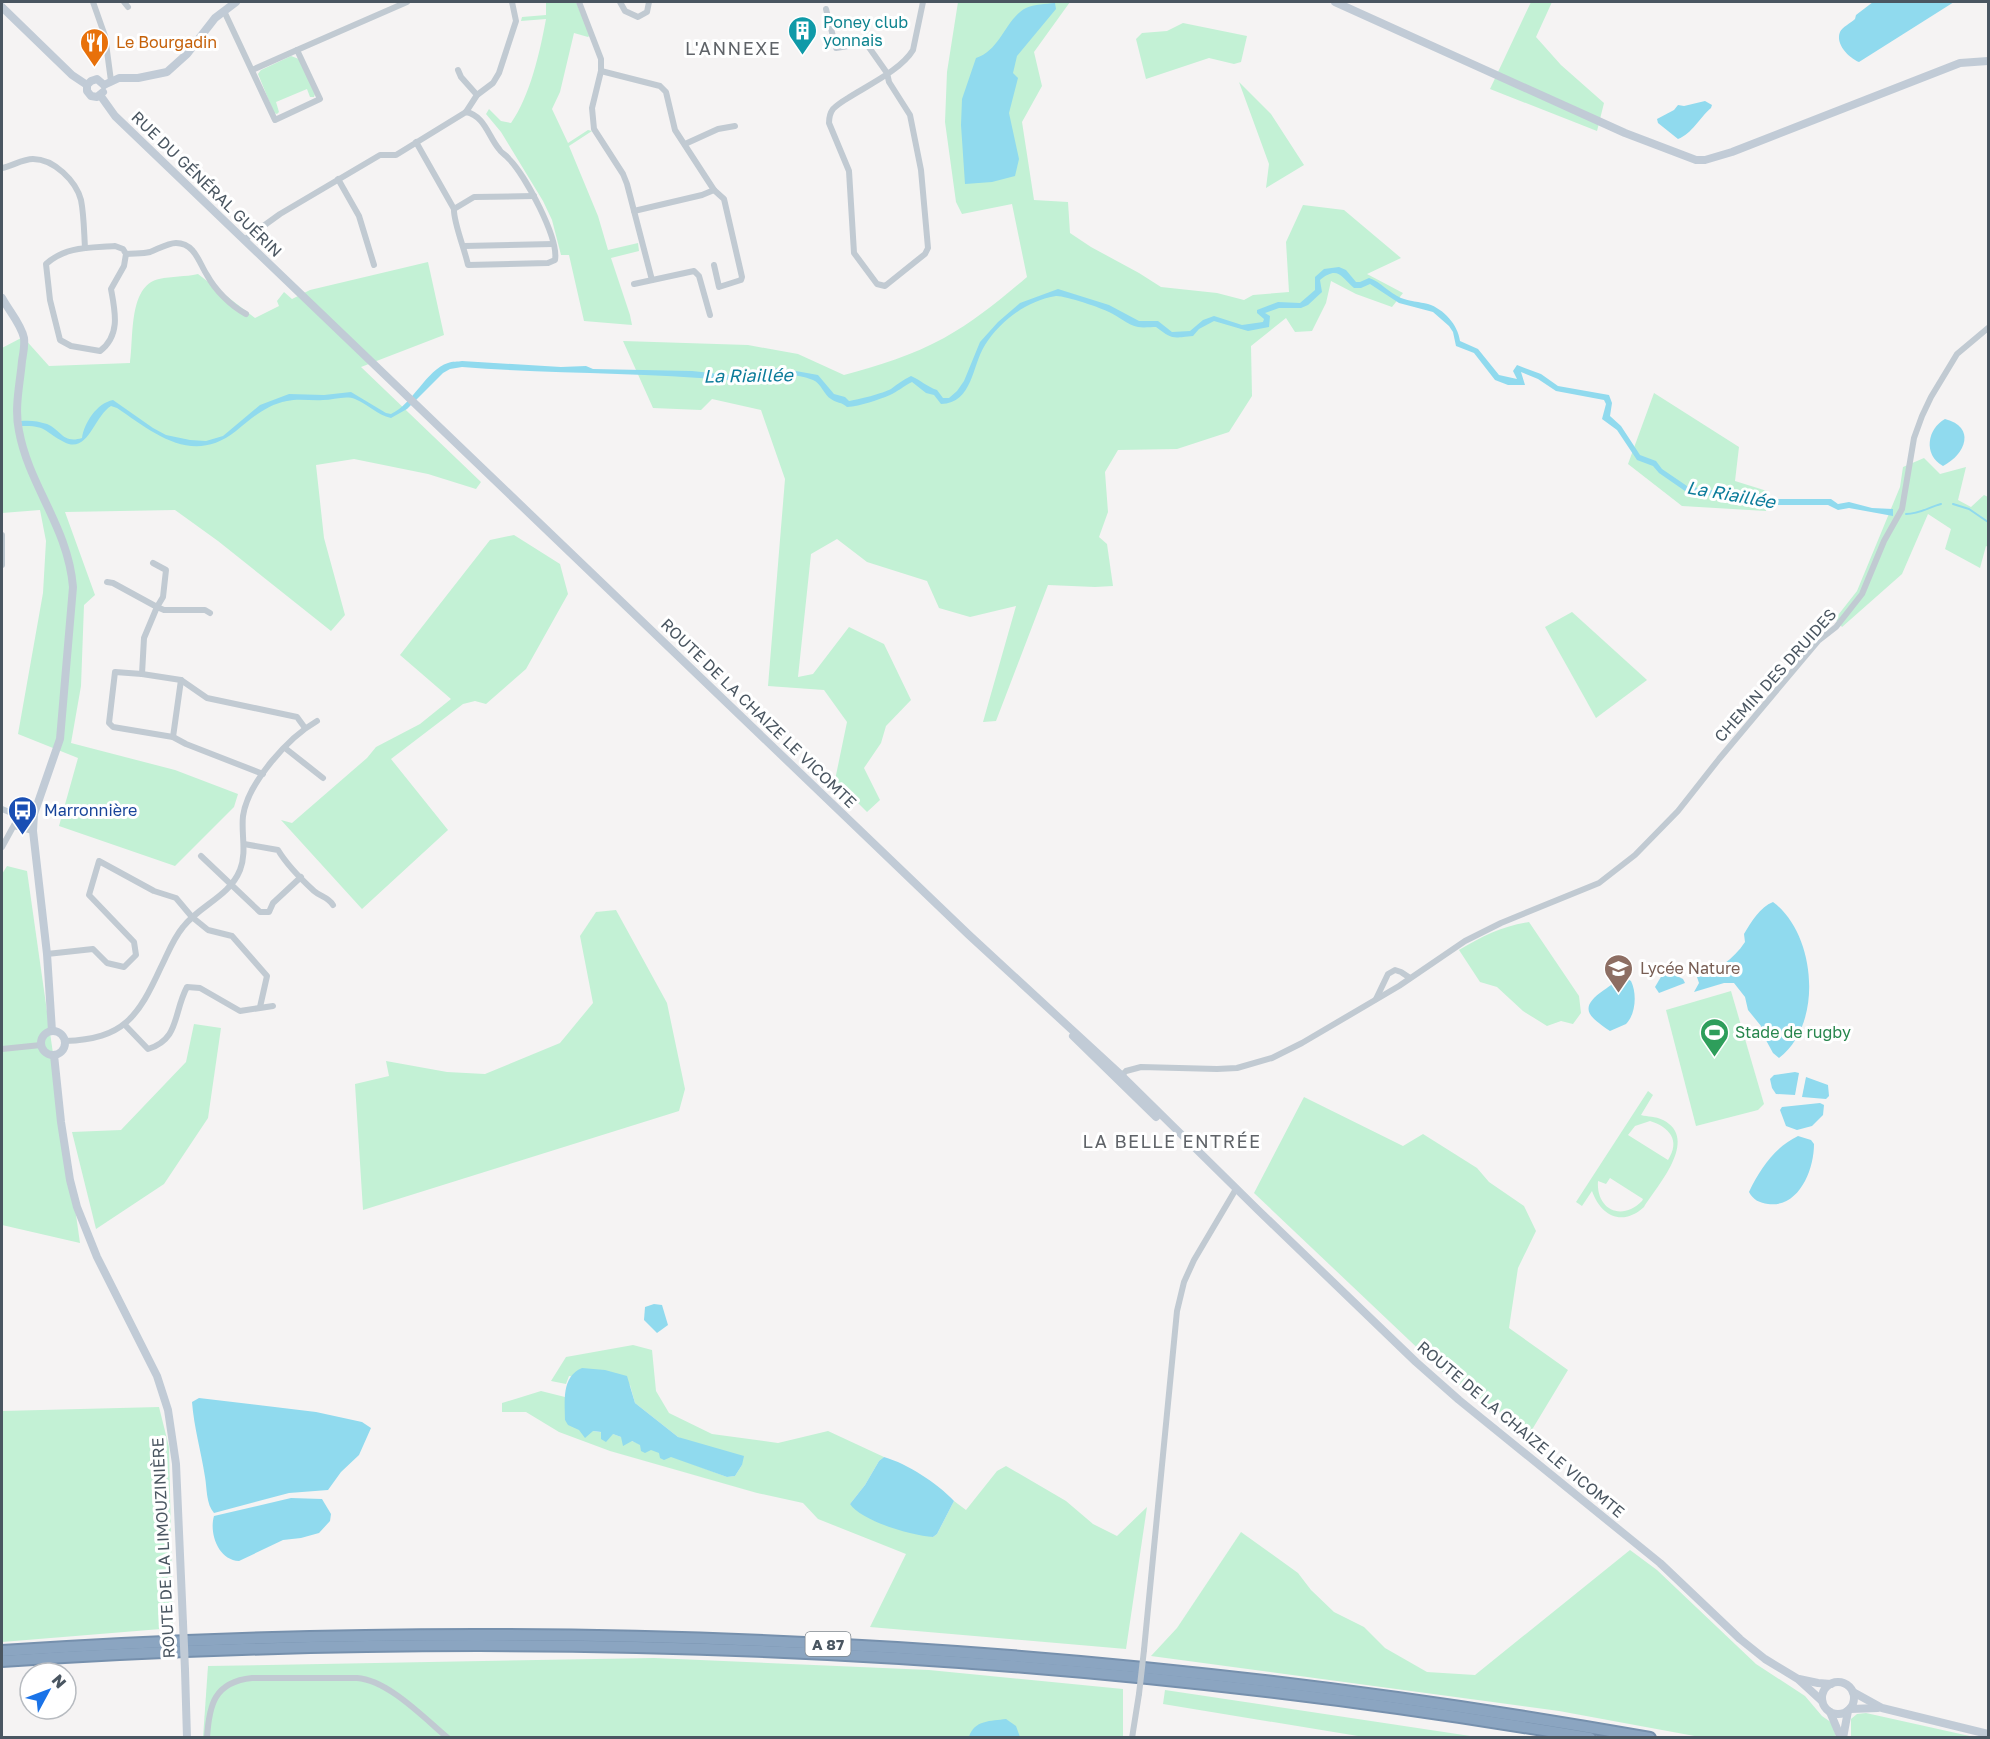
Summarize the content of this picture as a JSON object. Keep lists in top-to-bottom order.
{
  "streets": {
    "highway": ["A 87"],
    "main road": ["RUE DU GÉNÉRAL GUÉRIN", "ROUTE DE LA CHAIZE LE VICOMTE", "ROUTE DE LA LIMOUZINIÈRE"],
    "street": ["CHEMIN DES DRUIDES"]
  },
  "crossings": [
    ["RUE DU GÉNÉRAL GUÉRIN", "ROUTE DE LA CHAIZE LE VICOMTE"],
    ["CHEMIN DES DRUIDES", "ROUTE DE LA CHAIZE LE VICOMTE"]
  ],
  "districts": ["L'ANNEXE", "LA BELLE ENTRÉE"],
  "water": ["La Riaillée"],
  "places": {
    "building": ["Poney club yonnais"],
    "restaurant": ["Le Bourgadin"],
    "bus stop": ["Marronnière"],
    "school or university": ["Lycée Nature"],
    "sports": ["Stade de rugby"]
  },
  "north": "top right"
}
